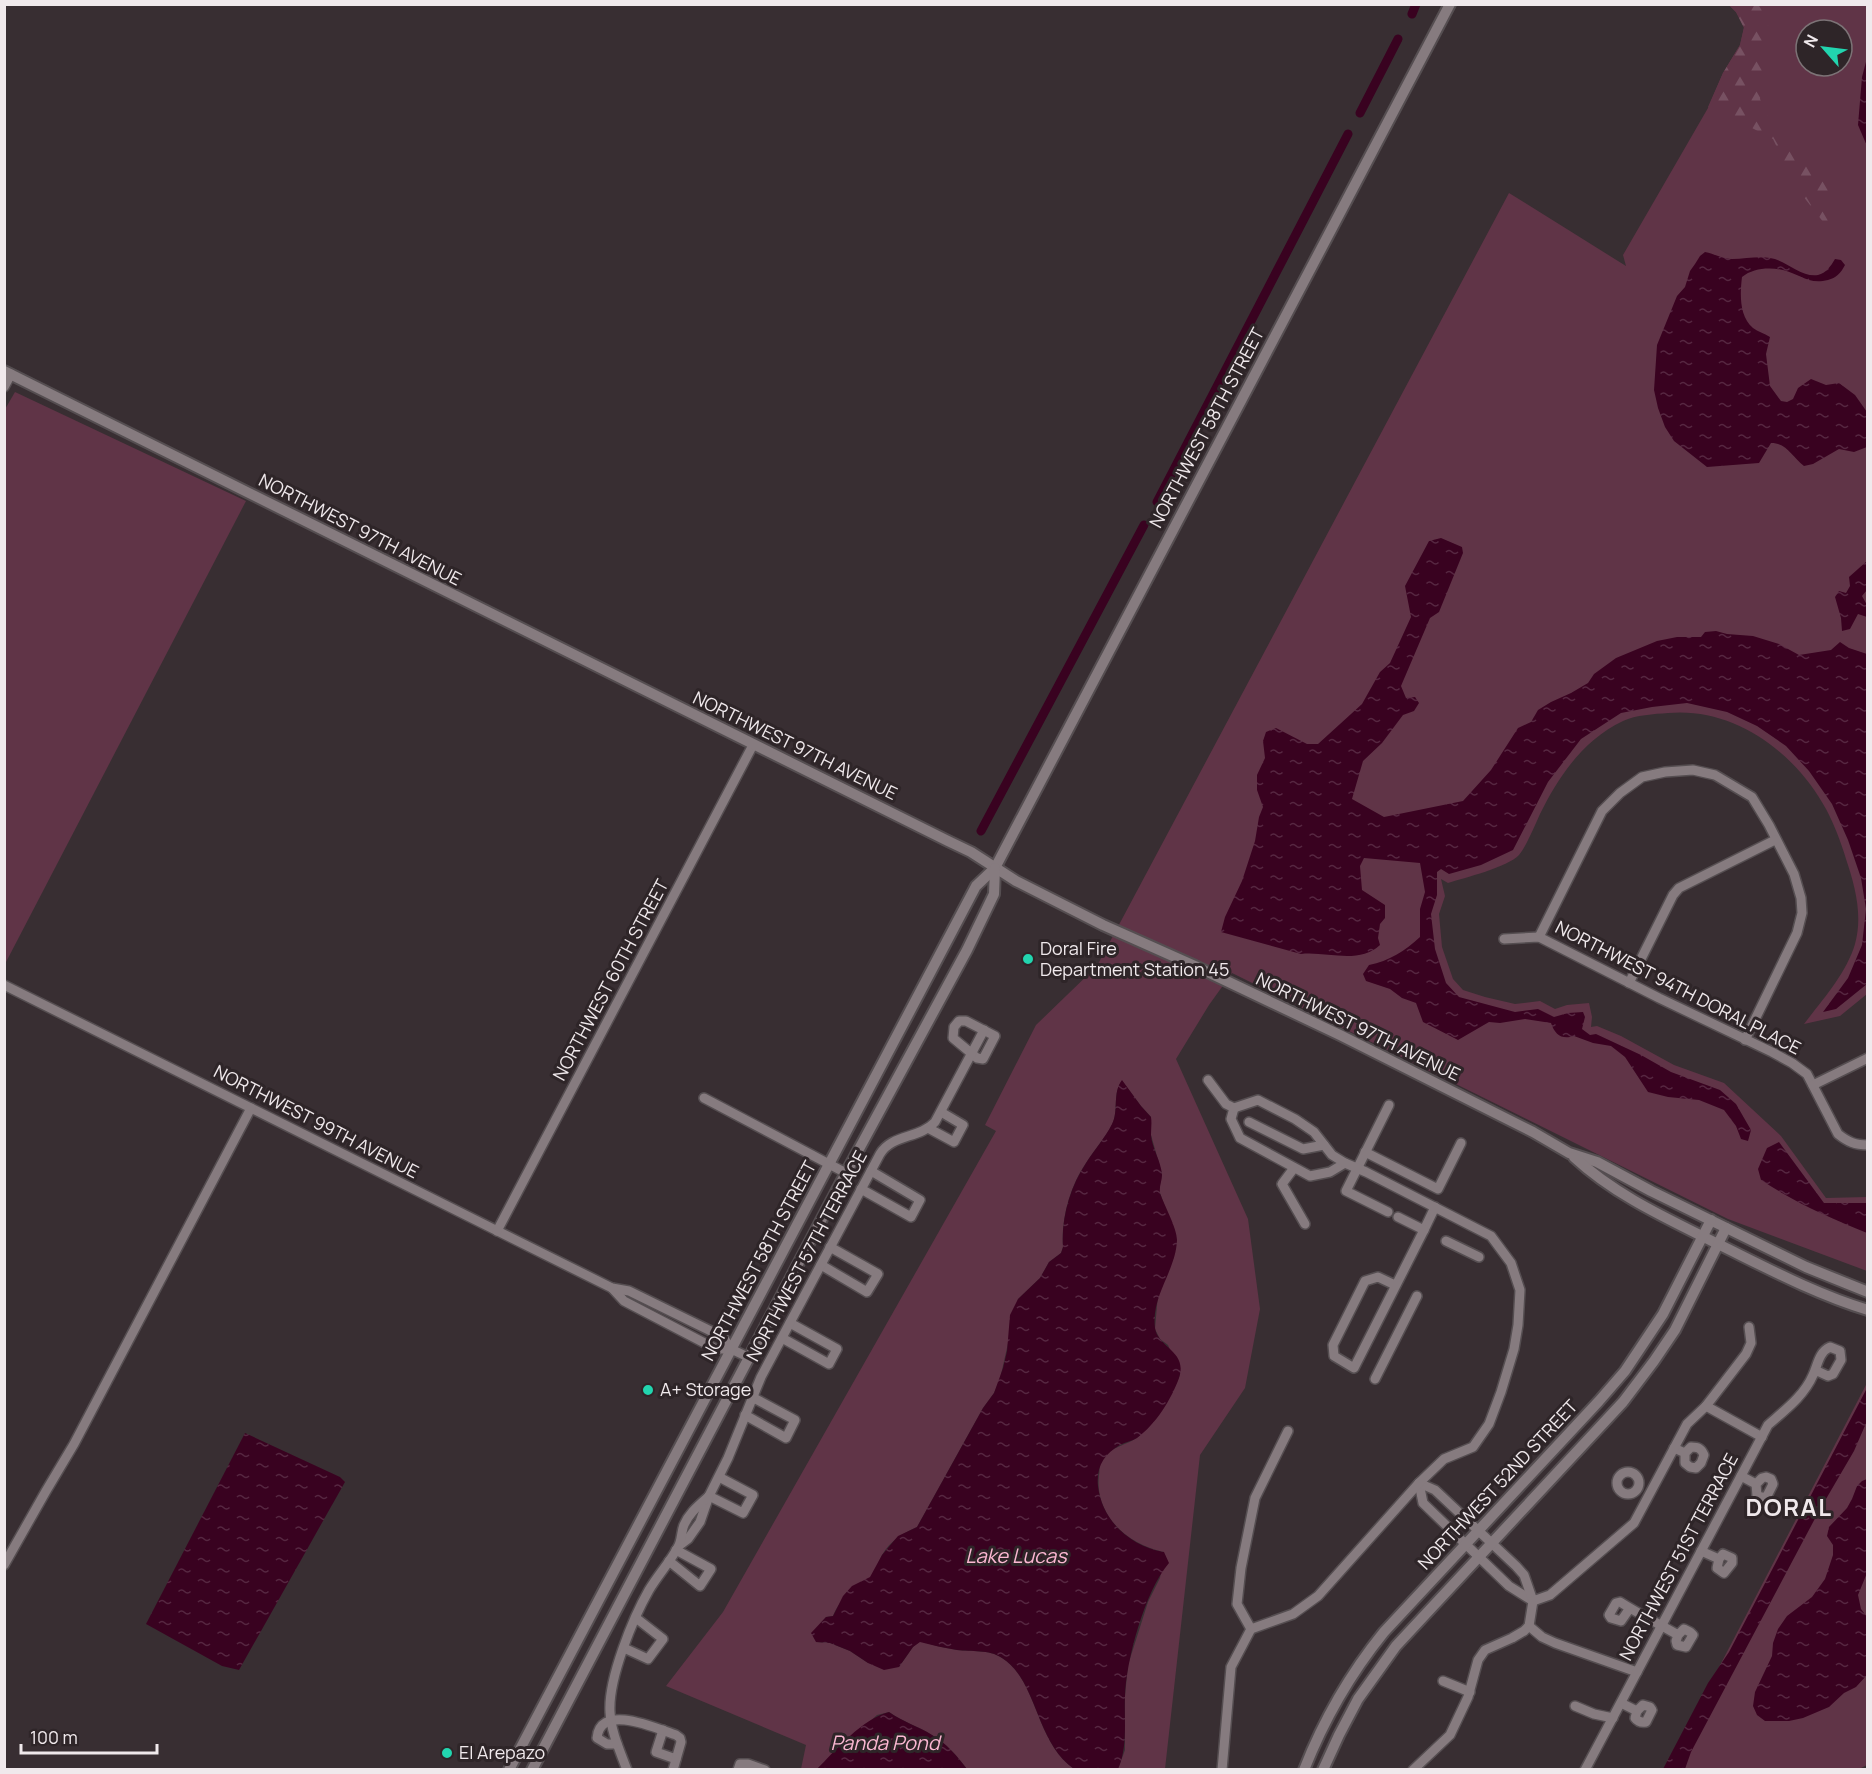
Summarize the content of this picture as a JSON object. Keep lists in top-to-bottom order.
{
  "streets": {
    "street": [
      "NORTHWEST 58TH STREET",
      "NORTHWEST 97TH AVENUE",
      "NORTHWEST 60TH STREET",
      "NORTHWEST 94TH DORAL PLACE",
      "NORTHWEST 99TH AVENUE",
      "NORTHWEST 57TH TERRACE",
      "NORTHWEST 52ND STREET",
      "NORTHWEST 51ST TERRACE"
    ]
  },
  "crossings": [
    ["NORTHWEST 58TH STREET", "NORTHWEST 97TH AVENUE"],
    ["NORTHWEST 58TH STREET", "NORTHWEST 99TH AVENUE"],
    ["NORTHWEST 97TH AVENUE", "NORTHWEST 60TH STREET"],
    ["NORTHWEST 97TH AVENUE", "NORTHWEST 52ND STREET"],
    ["NORTHWEST 60TH STREET", "NORTHWEST 99TH AVENUE"]
  ],
  "districts": ["DORAL"],
  "water": ["Lake Lucas", "Panda Pond"],
  "places": ["Doral Fire Department Station 45", "A+ Storage", "El Arepazo"],
  "scale_bar": "100 m",
  "north": "top left"
}
